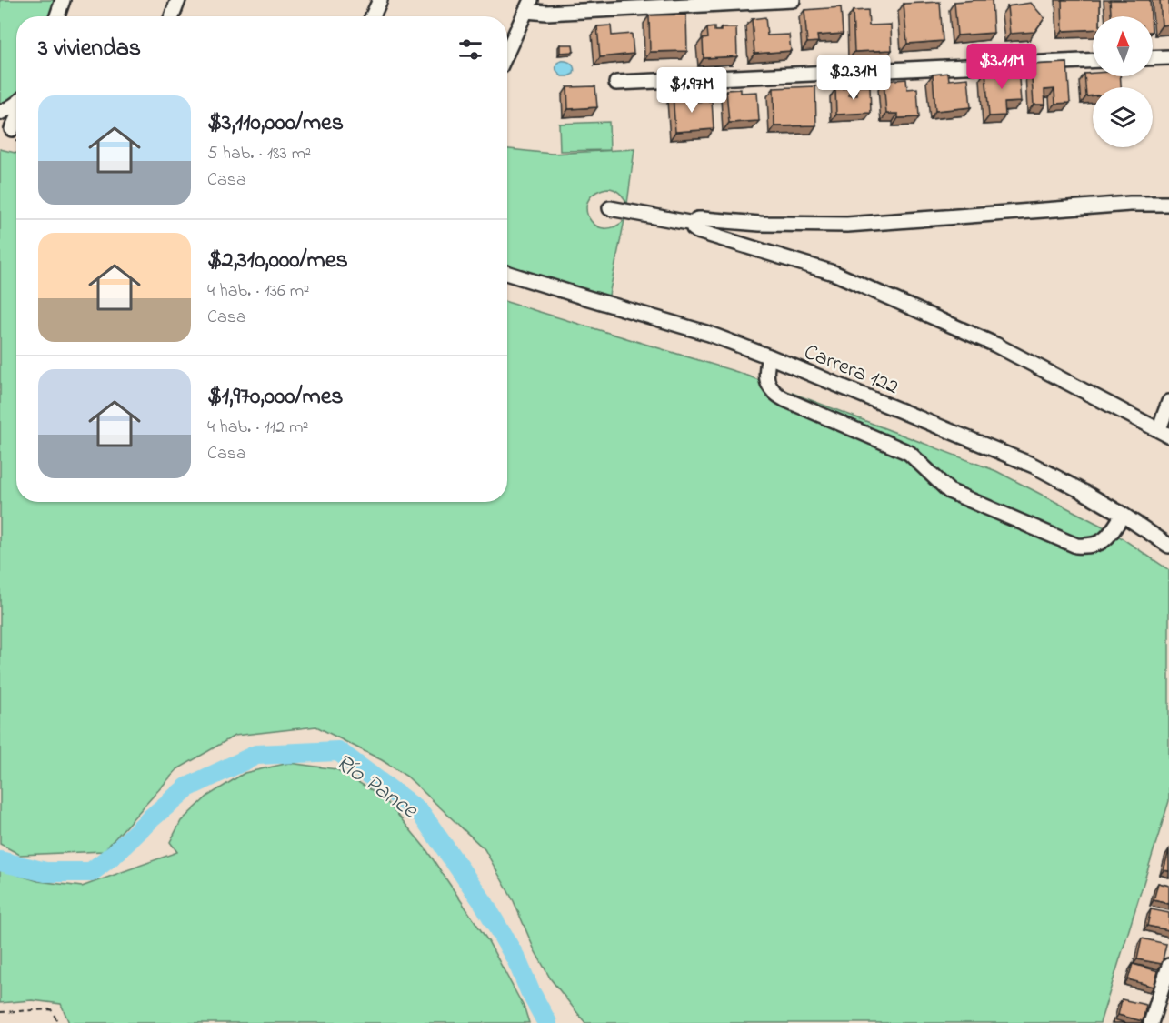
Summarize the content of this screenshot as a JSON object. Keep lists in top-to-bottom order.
{
  "streets": {
    "street": ["Carrera 122"]
  },
  "water": ["Río Pance"],
  "north": "top",
  "page": {
    "heading": "3 viviendas",
    "price": ["$3.11M", "$2.31M", "$1.97M"],
    "list": [
      {
        "name": "$3,110,000/mes",
        "note": "5 hab. · 183 m² · Casa"
      },
      {
        "name": "$2,310,000/mes",
        "note": "4 hab. · 136 m² · Casa"
      },
      {
        "name": "$1,970,000/mes",
        "note": "4 hab. · 112 m² · Casa"
      }
    ]
  }
}
